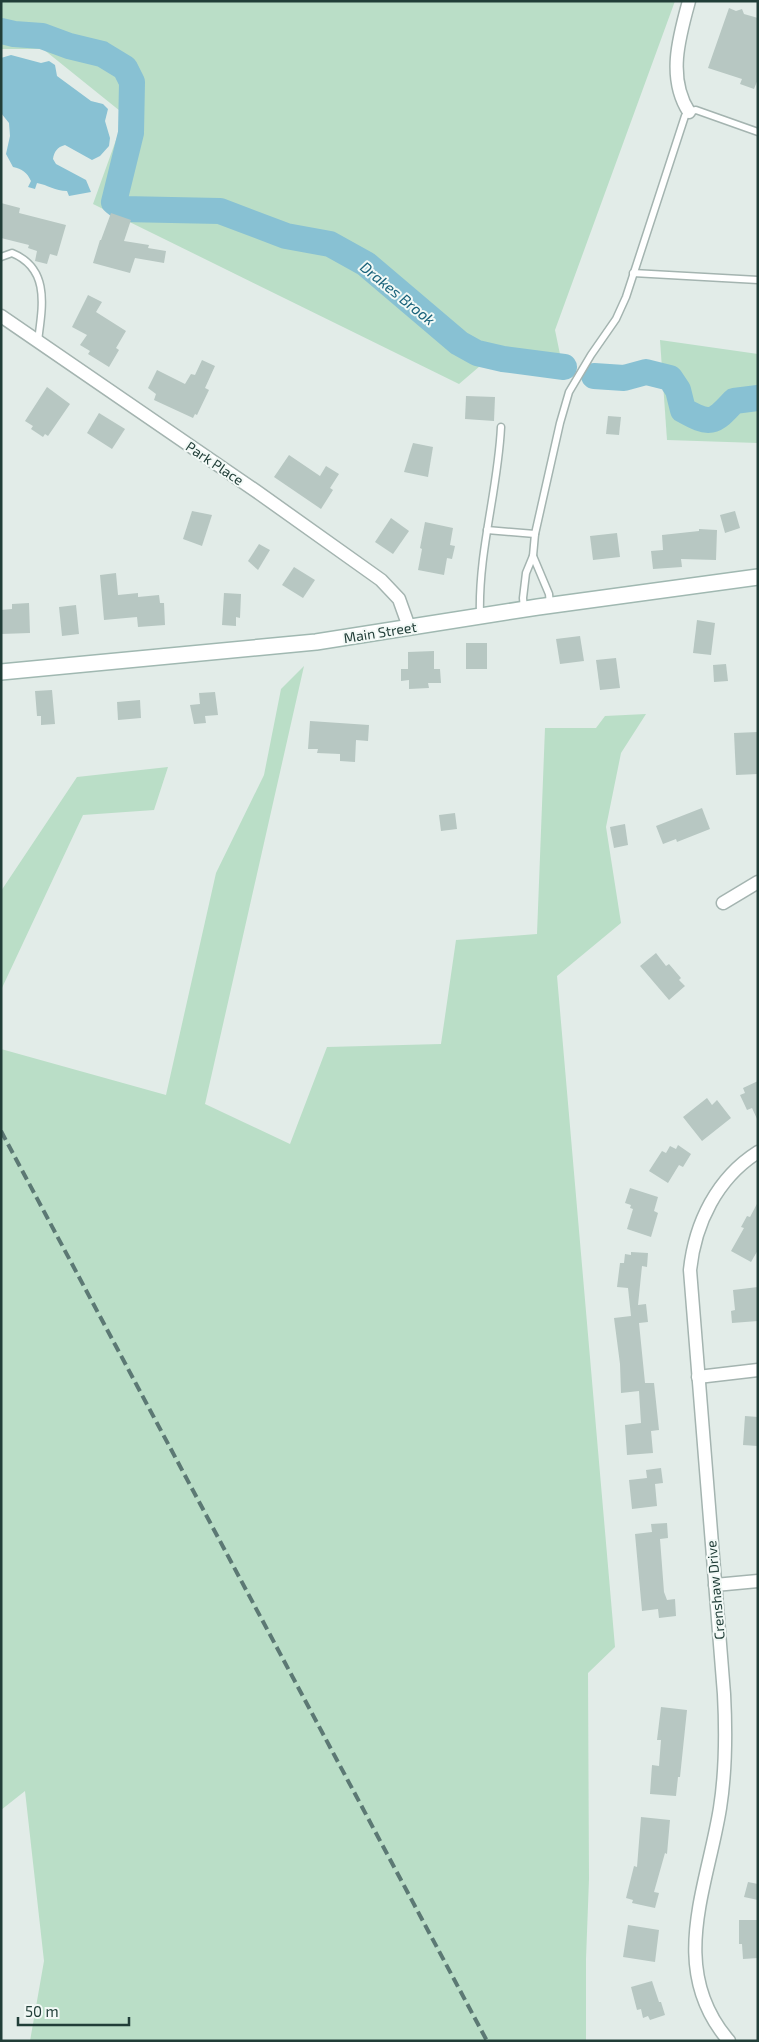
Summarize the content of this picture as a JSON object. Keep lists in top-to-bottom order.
{
  "streets": {
    "street": ["Park Place", "Main Street", "Crenshaw Drive"]
  },
  "crossings": [
    ["Park Place", "Main Street"]
  ],
  "water": ["Drakes Brook"],
  "scale_bar": "50 m"
}
